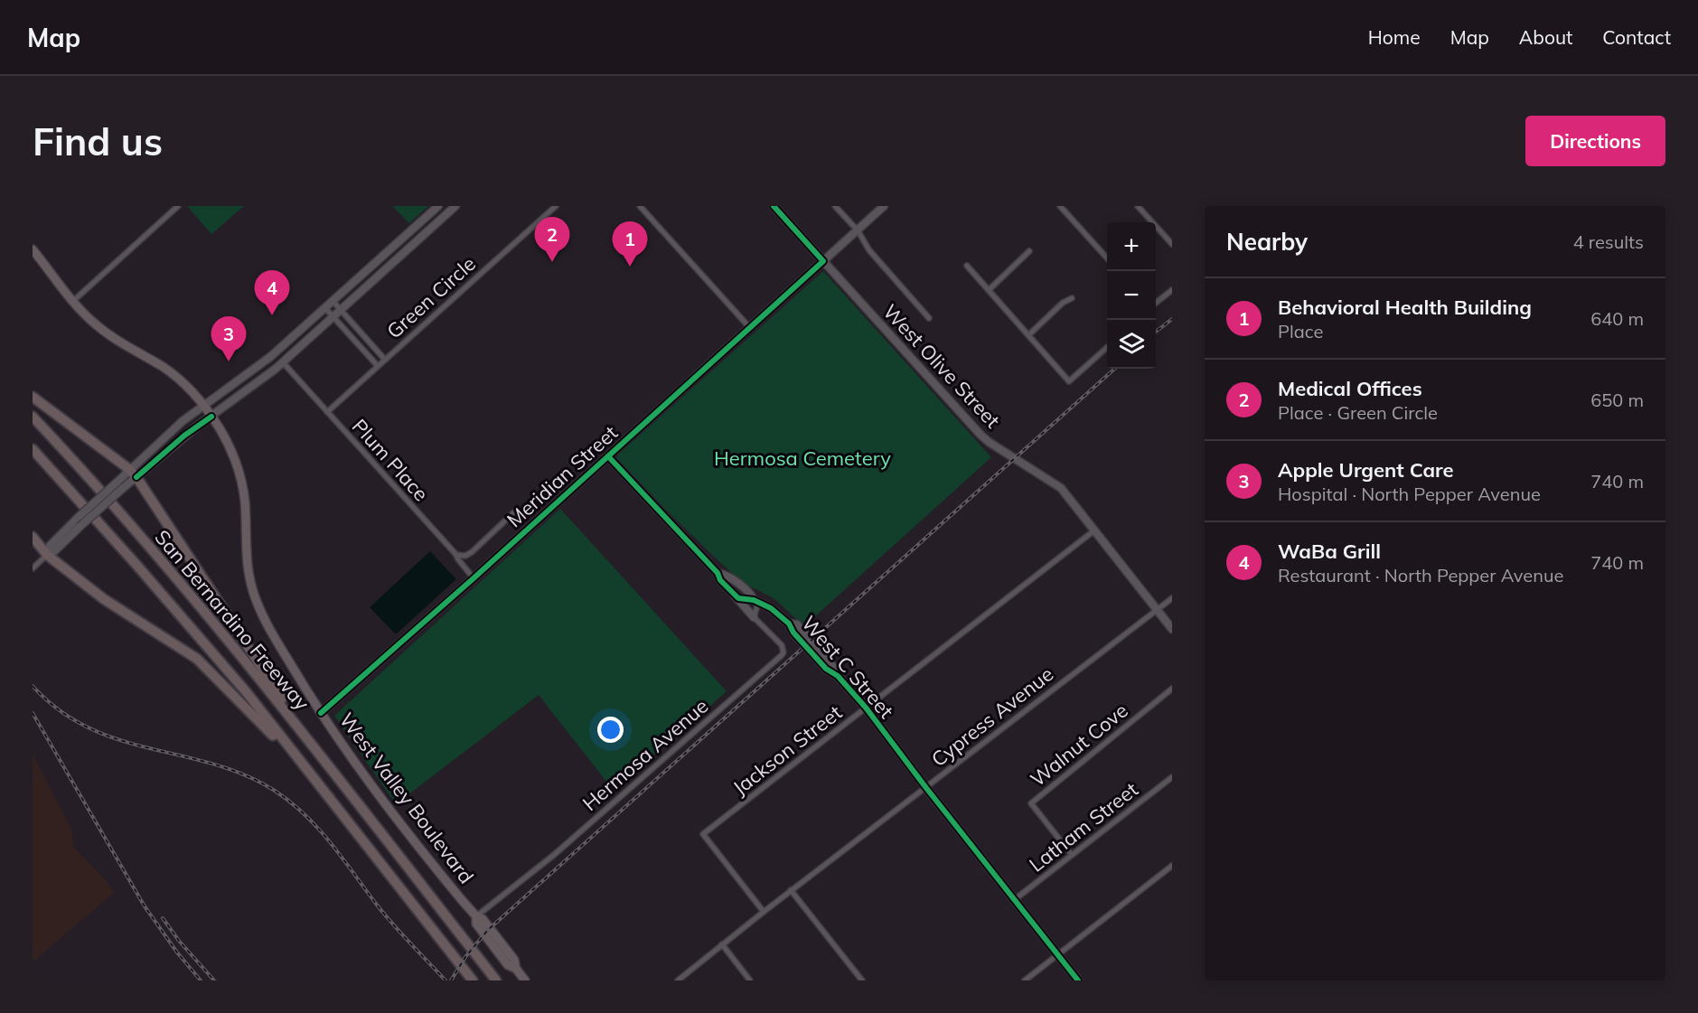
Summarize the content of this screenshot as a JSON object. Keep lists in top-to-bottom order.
{
  "streets": {
    "highway": ["San Bernardino Freeway"],
    "main road": ["West Valley Boulevard"],
    "street": [
      "Green Circle",
      "West Olive Street",
      "Plum Place",
      "Meridian Street",
      "West C Street",
      "Cypress Avenue",
      "Walnut Cove",
      "Jackson Street",
      "Hermosa Avenue",
      "Latham Street"
    ]
  },
  "crossings": [
    ["Green Circle", "Plum Place"],
    ["West Olive Street", "Meridian Street"],
    ["West Olive Street", "Cypress Avenue"],
    ["West Olive Street", "Jackson Street"],
    ["Plum Place", "Meridian Street"],
    ["Meridian Street", "West C Street"],
    ["Meridian Street", "West Valley Boulevard"],
    ["West C Street", "Cypress Avenue"],
    ["West C Street", "Jackson Street"],
    ["West C Street", "Latham Street"],
    ["Cypress Avenue", "Jackson Street"],
    ["Walnut Cove", "Latham Street"],
    ["Hermosa Avenue", "West Valley Boulevard"]
  ],
  "parks": ["Hermosa Cemetery"],
  "page": {
    "header": "Map",
    "nav": [
      "Home",
      "Map",
      "About",
      "Contact"
    ],
    "buttons": "Directions",
    "title": "Find us",
    "heading": ["Nearby", "4 results"],
    "pins": [
      "2",
      "1",
      "4",
      "3"
    ],
    "map_buttons": ["+", "−"],
    "list": [
      {
        "mark": "1",
        "name": "Behavioral Health Building",
        "note": "Place",
        "value": "640 m"
      },
      {
        "mark": "2",
        "name": "Medical Offices",
        "note": "Place · Green Circle",
        "value": "650 m"
      },
      {
        "mark": "3",
        "name": "Apple Urgent Care",
        "note": "Hospital · North Pepper Avenue",
        "value": "740 m"
      },
      {
        "mark": "4",
        "name": "WaBa Grill",
        "note": "Restaurant · North Pepper Avenue",
        "value": "740 m"
      }
    ]
  }
}
